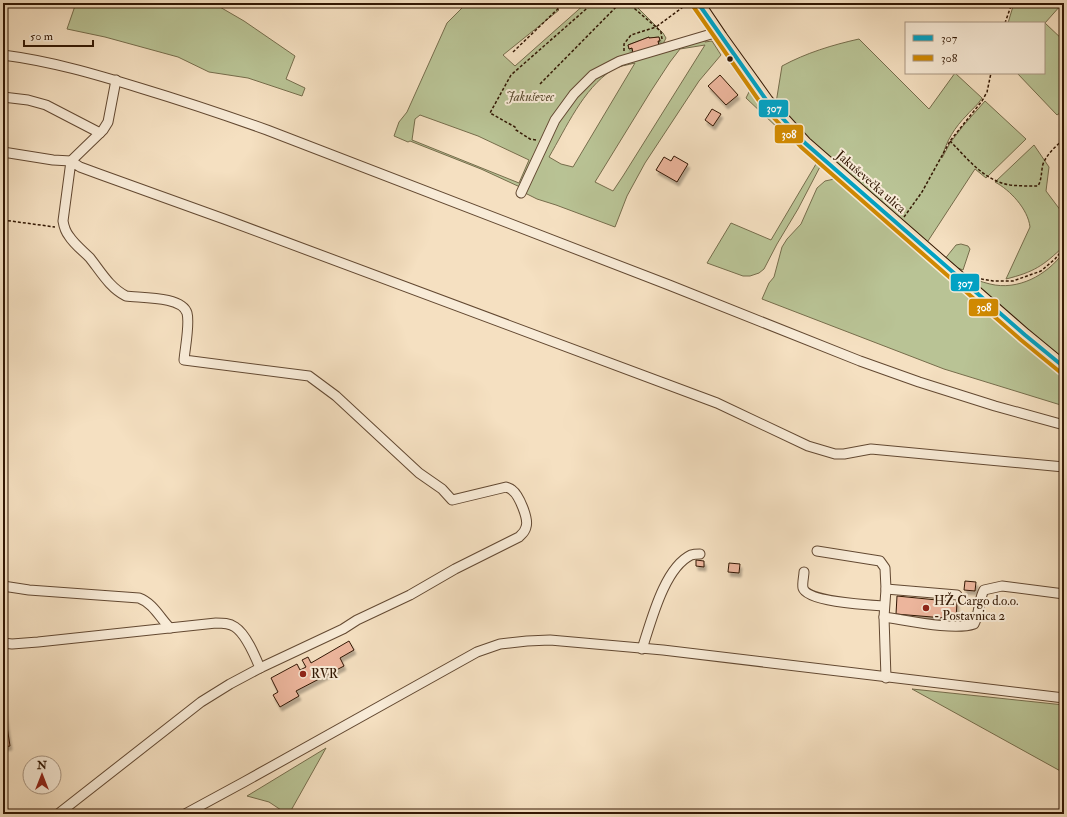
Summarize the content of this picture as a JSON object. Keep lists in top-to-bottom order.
{
  "streets": {
    "main road": ["Jakuševečka ulica"]
  },
  "parks": ["Jakuševec"],
  "places": ["HŽ Cargo d.o.o. - Postavnica 2", "RVR"],
  "lines": ["transit line 307", "transit line 308"],
  "legend": ["307", "308"],
  "scale_bar": "50 m",
  "north": "top"
}
